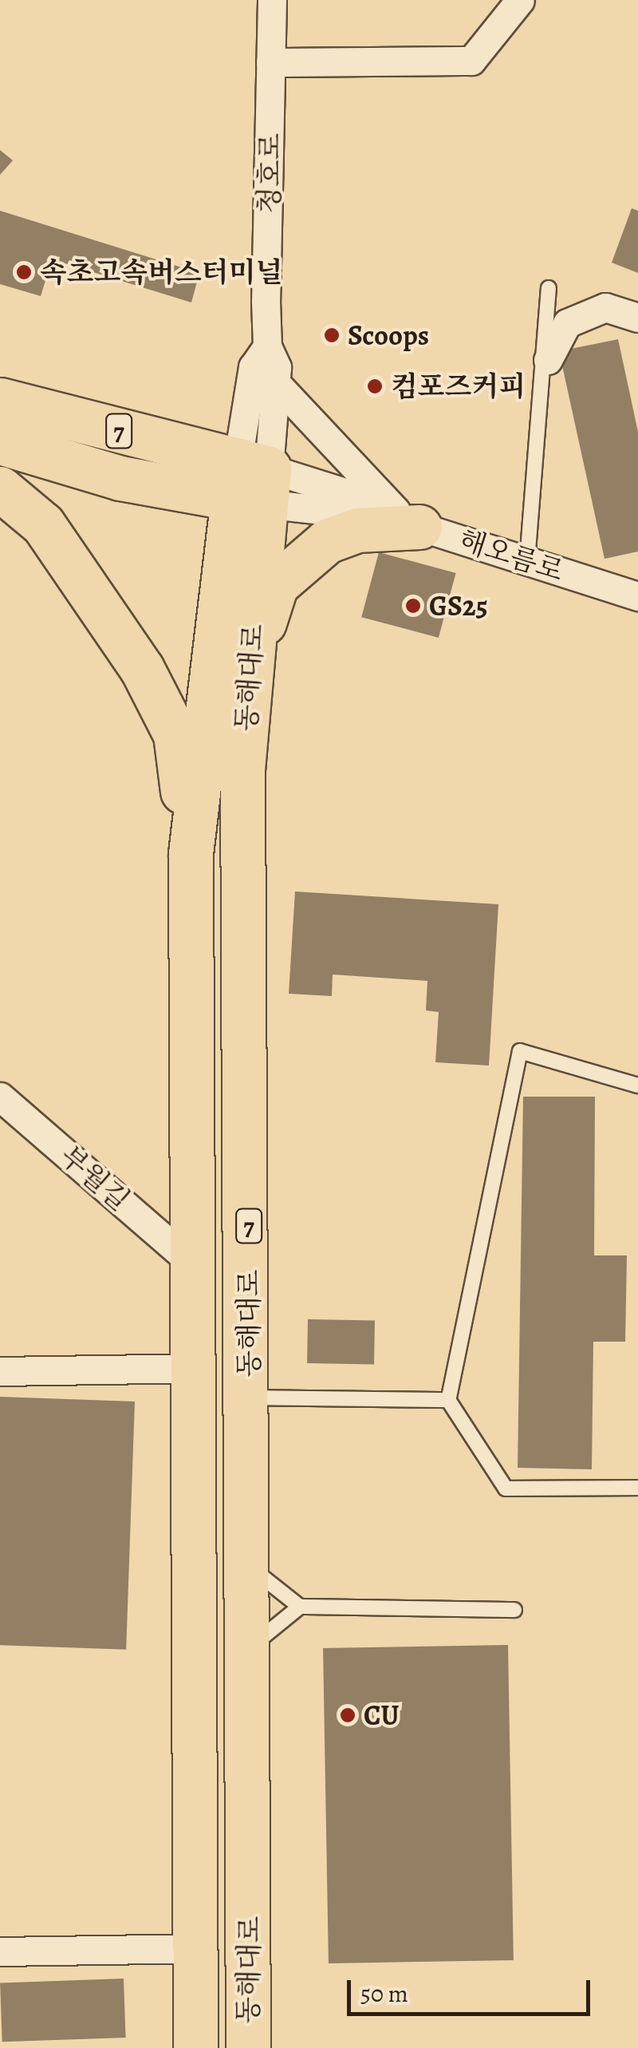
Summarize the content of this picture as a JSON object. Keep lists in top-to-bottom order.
{
  "streets": {
    "main road": ["7", "동해대로"],
    "street": ["청호로", "해오름로", "부월길"]
  },
  "crossings": [
    ["청호로", "7"],
    ["청호로", "해오름로"],
    ["청호로", "동해대로"],
    ["7", "해오름로"],
    ["7", "동해대로"],
    ["해오름로", "동해대로"],
    ["동해대로", "부월길"]
  ],
  "places": [
    "속초고속버스터미널",
    "Scoops",
    "컴포즈커피",
    "GS25",
    "CU"
  ],
  "scale_bar": "50 m"
}
